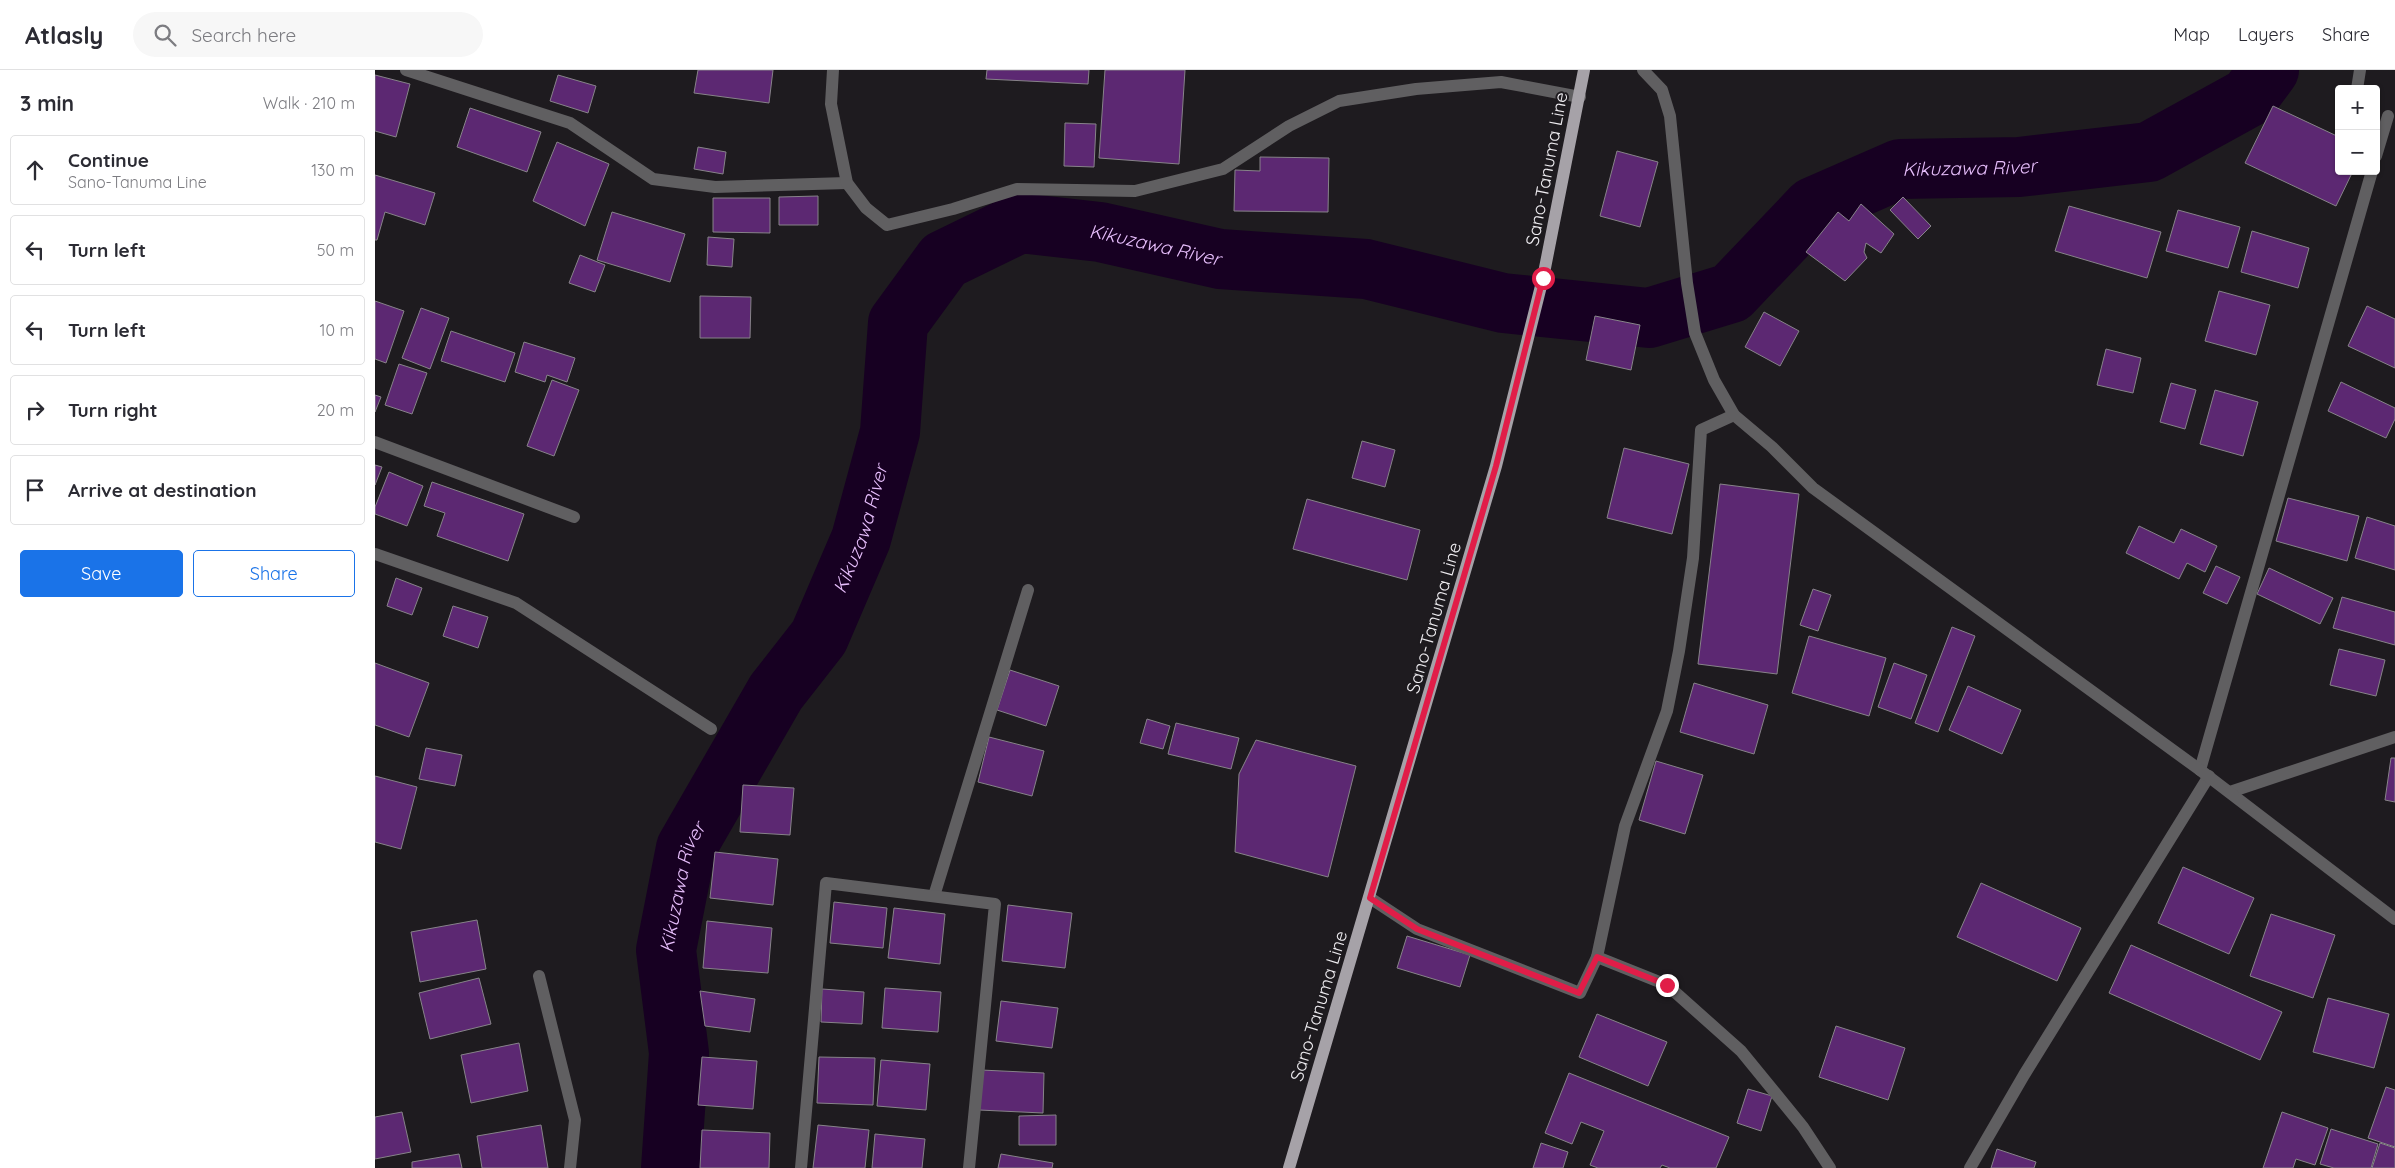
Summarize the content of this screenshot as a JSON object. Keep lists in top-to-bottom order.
{
  "streets": {
    "main road": ["Sano-Tanuma Line"]
  },
  "water": ["Kikuzawa River"],
  "page": {
    "header": "Atlasly",
    "search": "Search here",
    "nav": ["Map", "Layers", "Share"],
    "heading": ["3 min", "Walk · 210 m"],
    "map_buttons": ["+", "−"],
    "list": [
      ["Continue", "Sano-Tanuma Line", "130 m"],
      ["Turn left", "50 m"],
      ["Turn left", "10 m"],
      ["Turn right", "20 m"],
      "Arrive at destination"
    ],
    "buttons": ["Save", "Share"]
  }
}
